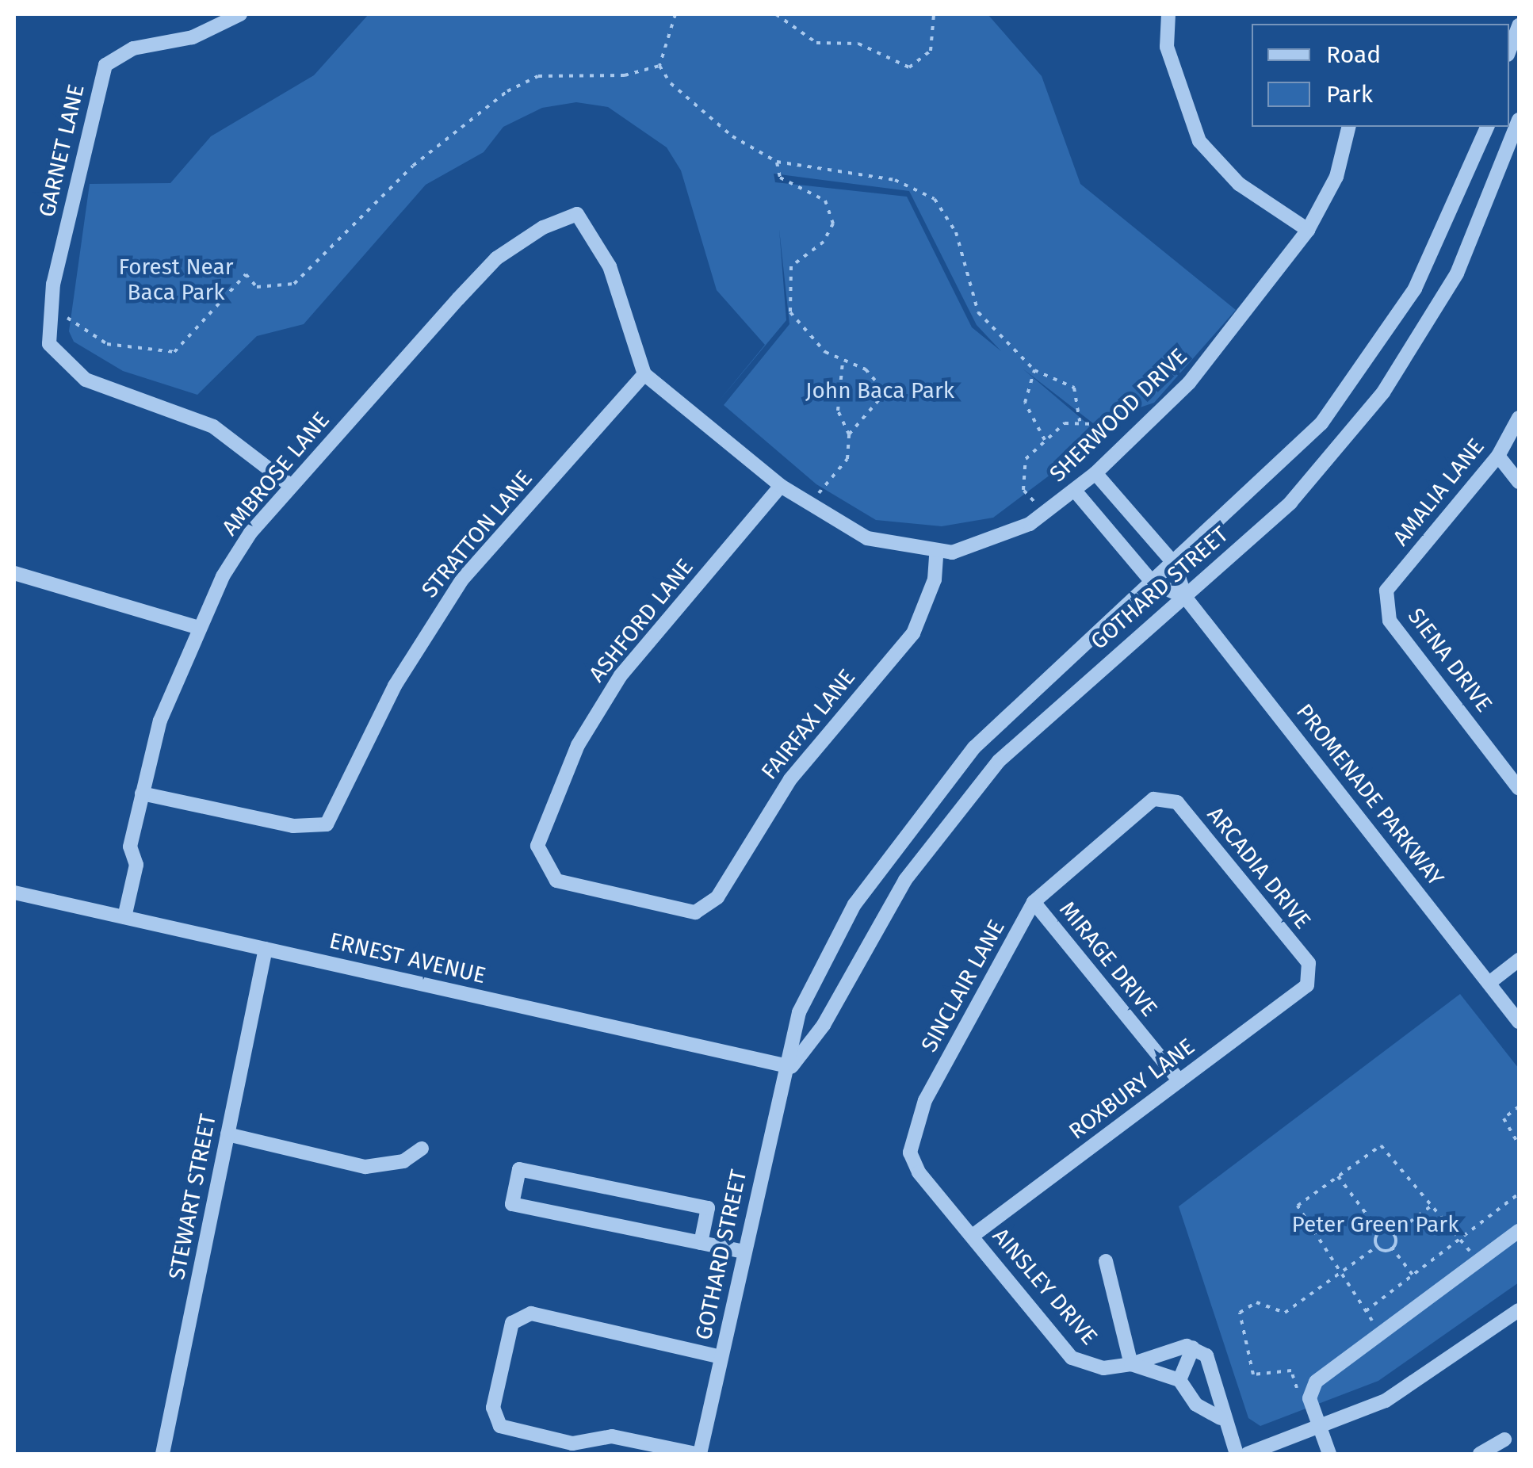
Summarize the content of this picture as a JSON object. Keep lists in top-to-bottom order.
{
  "streets": {
    "street": [
      "GARNET LANE",
      "SHERWOOD DRIVE",
      "AMBROSE LANE",
      "AMALIA LANE",
      "STRATTON LANE",
      "GOTHARD STREET",
      "ASHFORD LANE",
      "SIENA DRIVE",
      "FAIRFAX LANE",
      "PROMENADE PARKWAY",
      "ARCADIA DRIVE",
      "ERNEST AVENUE",
      "MIRAGE DRIVE",
      "SINCLAIR LANE",
      "ROXBURY LANE",
      "STEWART STREET",
      "AINSLEY DRIVE"
    ]
  },
  "crossings": [
    ["GARNET LANE", "AMBROSE LANE"],
    ["SHERWOOD DRIVE", "AMBROSE LANE"],
    ["SHERWOOD DRIVE", "STRATTON LANE"],
    ["SHERWOOD DRIVE", "ASHFORD LANE"],
    ["SHERWOOD DRIVE", "FAIRFAX LANE"],
    ["SHERWOOD DRIVE", "PROMENADE PARKWAY"],
    ["AMBROSE LANE", "STRATTON LANE"],
    ["AMBROSE LANE", "ERNEST AVENUE"],
    ["AMALIA LANE", "SIENA DRIVE"],
    ["GOTHARD STREET", "PROMENADE PARKWAY"],
    ["GOTHARD STREET", "ERNEST AVENUE"],
    ["ASHFORD LANE", "FAIRFAX LANE"],
    ["ARCADIA DRIVE", "SINCLAIR LANE"],
    ["ARCADIA DRIVE", "ROXBURY LANE"],
    ["ERNEST AVENUE", "STEWART STREET"],
    ["MIRAGE DRIVE", "SINCLAIR LANE"],
    ["MIRAGE DRIVE", "ROXBURY LANE"],
    ["SINCLAIR LANE", "ROXBURY LANE"],
    ["SINCLAIR LANE", "AINSLEY DRIVE"],
    ["ROXBURY LANE", "AINSLEY DRIVE"]
  ],
  "parks": ["Forest Near Baca Park", "John Baca Park", "Peter Green Park"],
  "legend": ["Road", "Park"]
}
